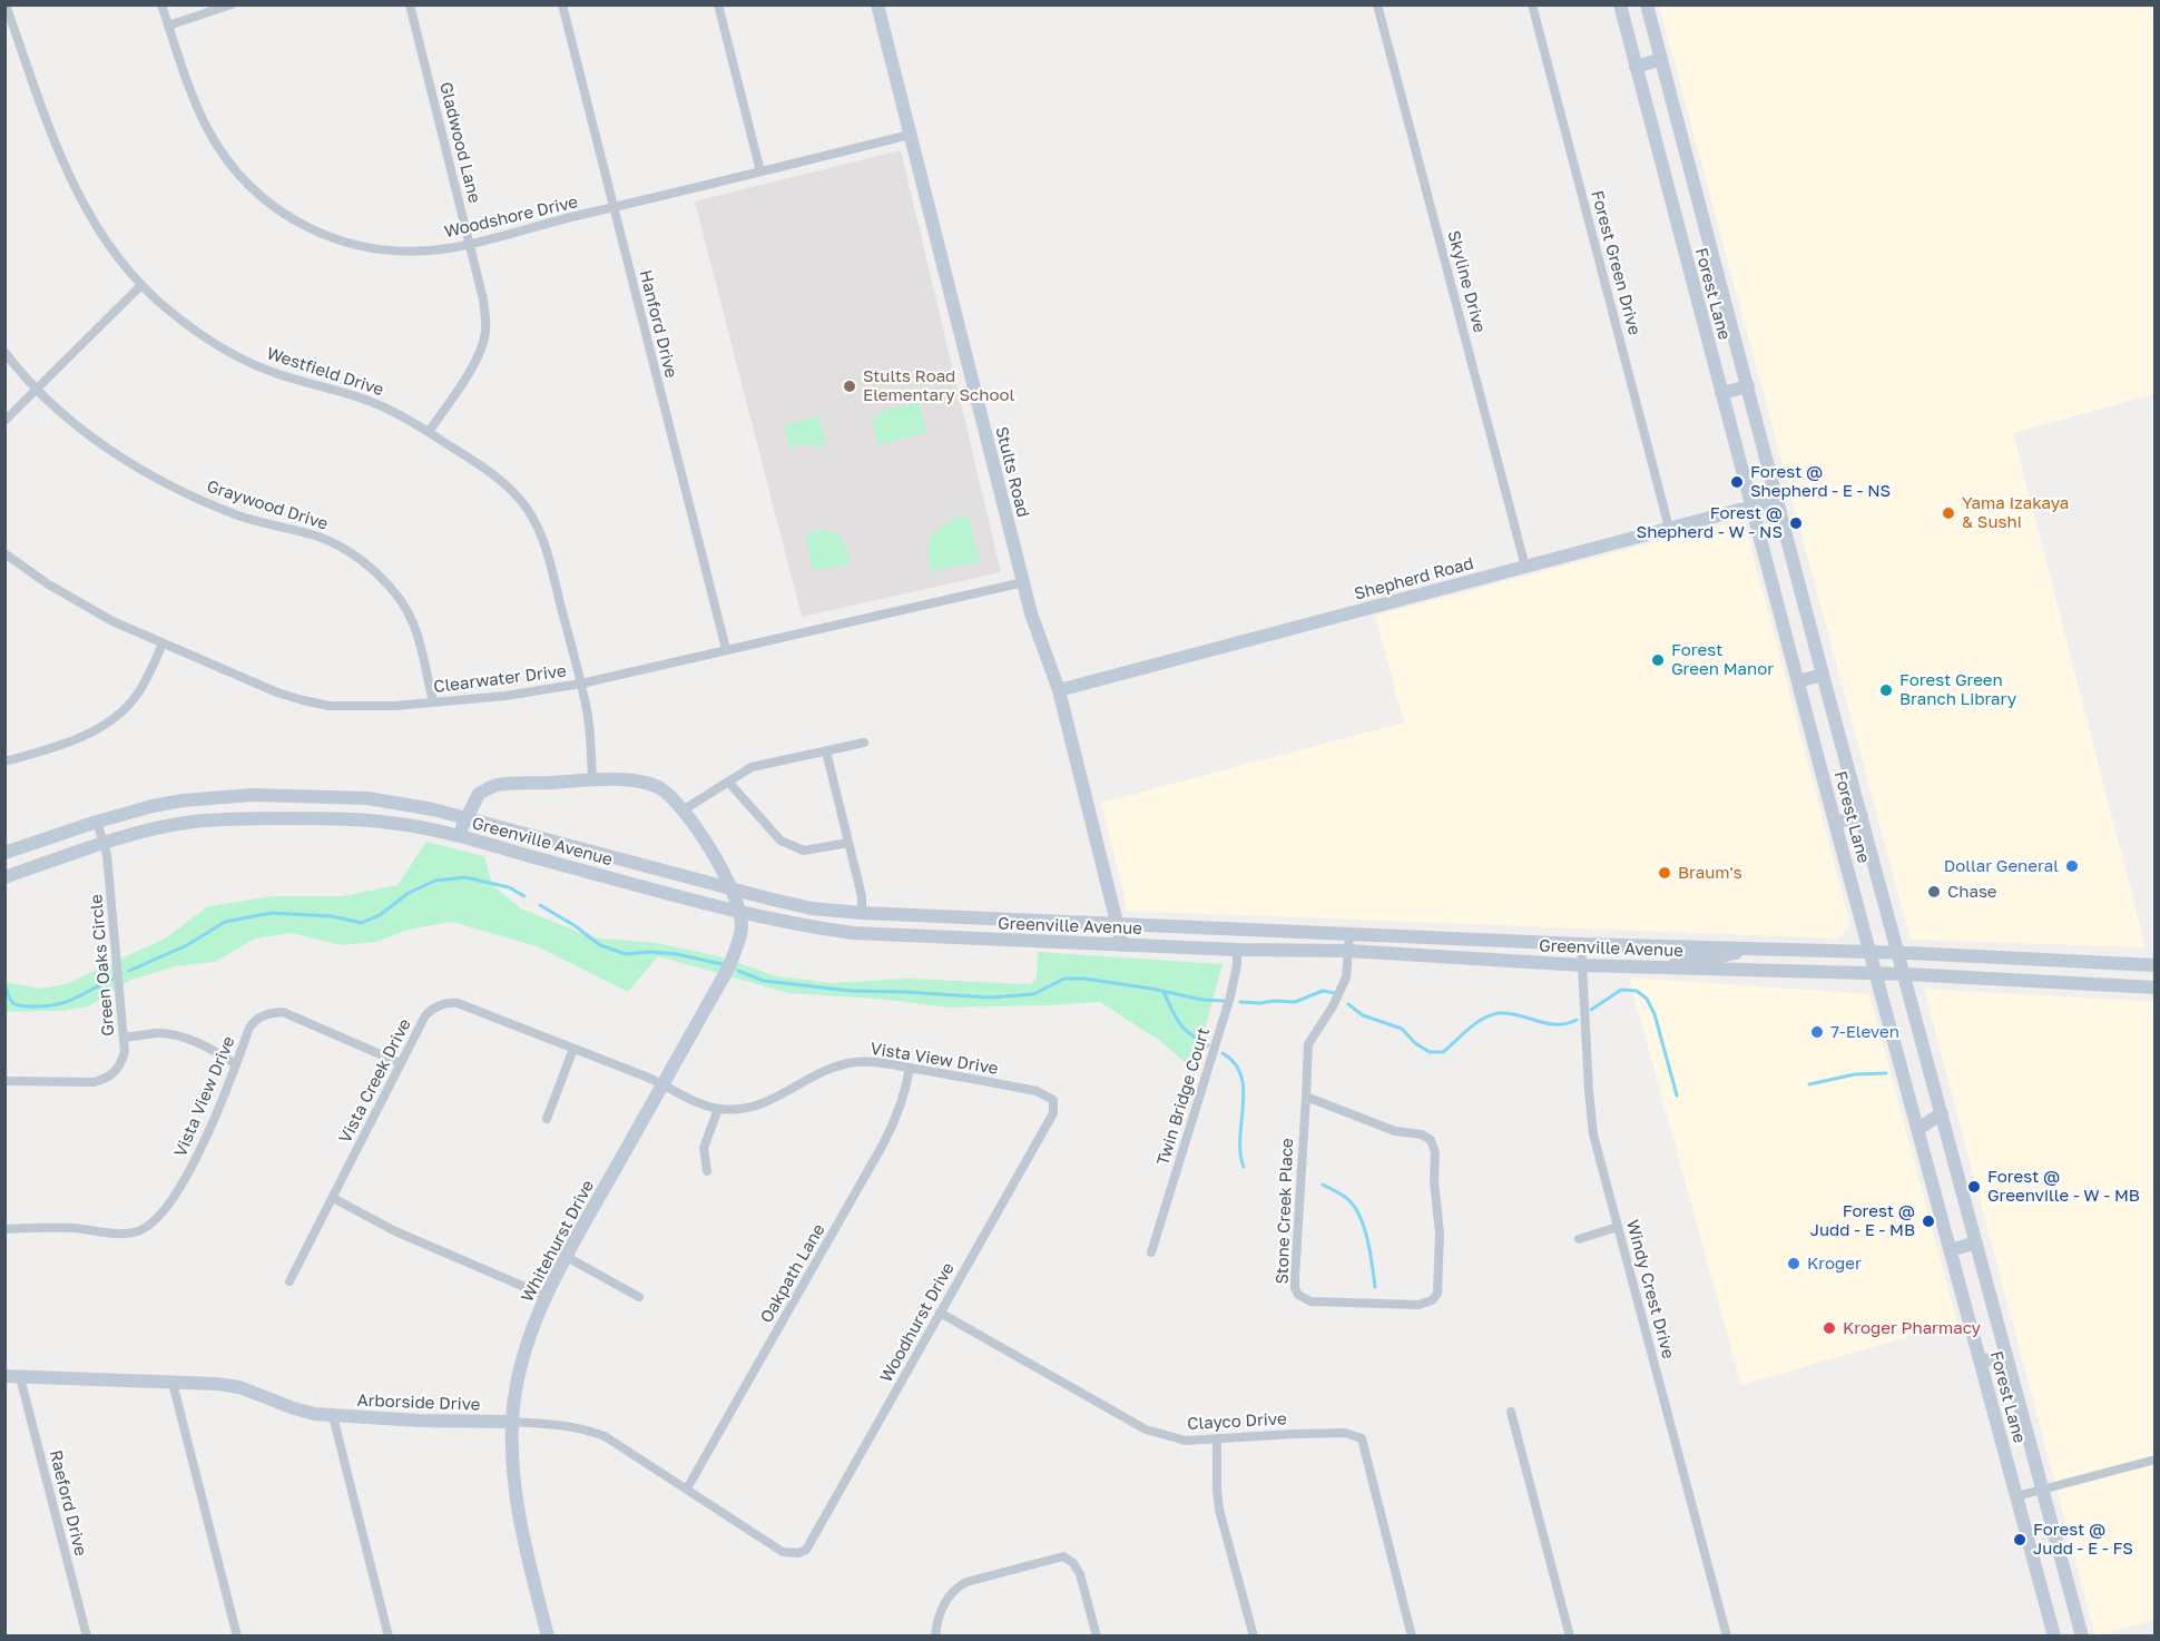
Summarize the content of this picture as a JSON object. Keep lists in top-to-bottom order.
{
  "streets": {
    "main road": [
      "Forest Lane",
      "Stults Road",
      "Shepherd Road",
      "Greenville Avenue",
      "Whitehurst Drive",
      "Arborside Drive"
    ],
    "street": [
      "Gladwood Lane",
      "Woodshore Drive",
      "Forest Green Drive",
      "Skyline Drive",
      "Hanford Drive",
      "Westfield Drive",
      "Graywood Drive",
      "Clearwater Drive",
      "Green Oaks Circle",
      "Vista View Drive",
      "Vista Creek Drive",
      "Twin Bridge Court",
      "Stone Creek Place",
      "Oakpath Lane",
      "Windy Crest Drive",
      "Woodhurst Drive",
      "Clayco Drive",
      "Raeford Drive"
    ]
  },
  "crossings": [
    ["Gladwood Lane", "Woodshore Drive"],
    ["Gladwood Lane", "Westfield Drive"],
    ["Woodshore Drive", "Hanford Drive"],
    ["Woodshore Drive", "Stults Road"],
    ["Forest Green Drive", "Shepherd Road"],
    ["Skyline Drive", "Shepherd Road"],
    ["Forest Lane", "Shepherd Road"],
    ["Forest Lane", "Greenville Avenue"],
    ["Hanford Drive", "Clearwater Drive"],
    ["Westfield Drive", "Clearwater Drive"],
    ["Westfield Drive", "Whitehurst Drive"],
    ["Stults Road", "Shepherd Road"],
    ["Stults Road", "Clearwater Drive"],
    ["Stults Road", "Greenville Avenue"],
    ["Graywood Drive", "Clearwater Drive"],
    ["Greenville Avenue", "Green Oaks Circle"],
    ["Greenville Avenue", "Twin Bridge Court"],
    ["Greenville Avenue", "Stone Creek Place"],
    ["Greenville Avenue", "Whitehurst Drive"],
    ["Greenville Avenue", "Windy Crest Drive"],
    ["Vista View Drive", "Vista Creek Drive"],
    ["Vista View Drive", "Whitehurst Drive"],
    ["Vista View Drive", "Oakpath Lane"],
    ["Vista View Drive", "Woodhurst Drive"],
    ["Vista Creek Drive", "Whitehurst Drive"],
    ["Whitehurst Drive", "Arborside Drive"],
    ["Oakpath Lane", "Arborside Drive"],
    ["Woodhurst Drive", "Arborside Drive"],
    ["Woodhurst Drive", "Clayco Drive"],
    ["Arborside Drive", "Raeford Drive"]
  ],
  "places": [
    "Stults Road Elementary School",
    "Forest @ Shepherd - E - NS",
    "Yama Izakaya & Sushi",
    "Forest @ Shepherd - W - NS",
    "Forest Green Manor",
    "Forest Green Branch Library",
    "Dollar General",
    "Braum's",
    "Chase",
    "7-Eleven",
    "Forest @ Greenville - W - MB",
    "Forest @ Judd - E - MB",
    "Kroger",
    "Kroger Pharmacy",
    "Forest @ Judd - E - FS"
  ]
}
